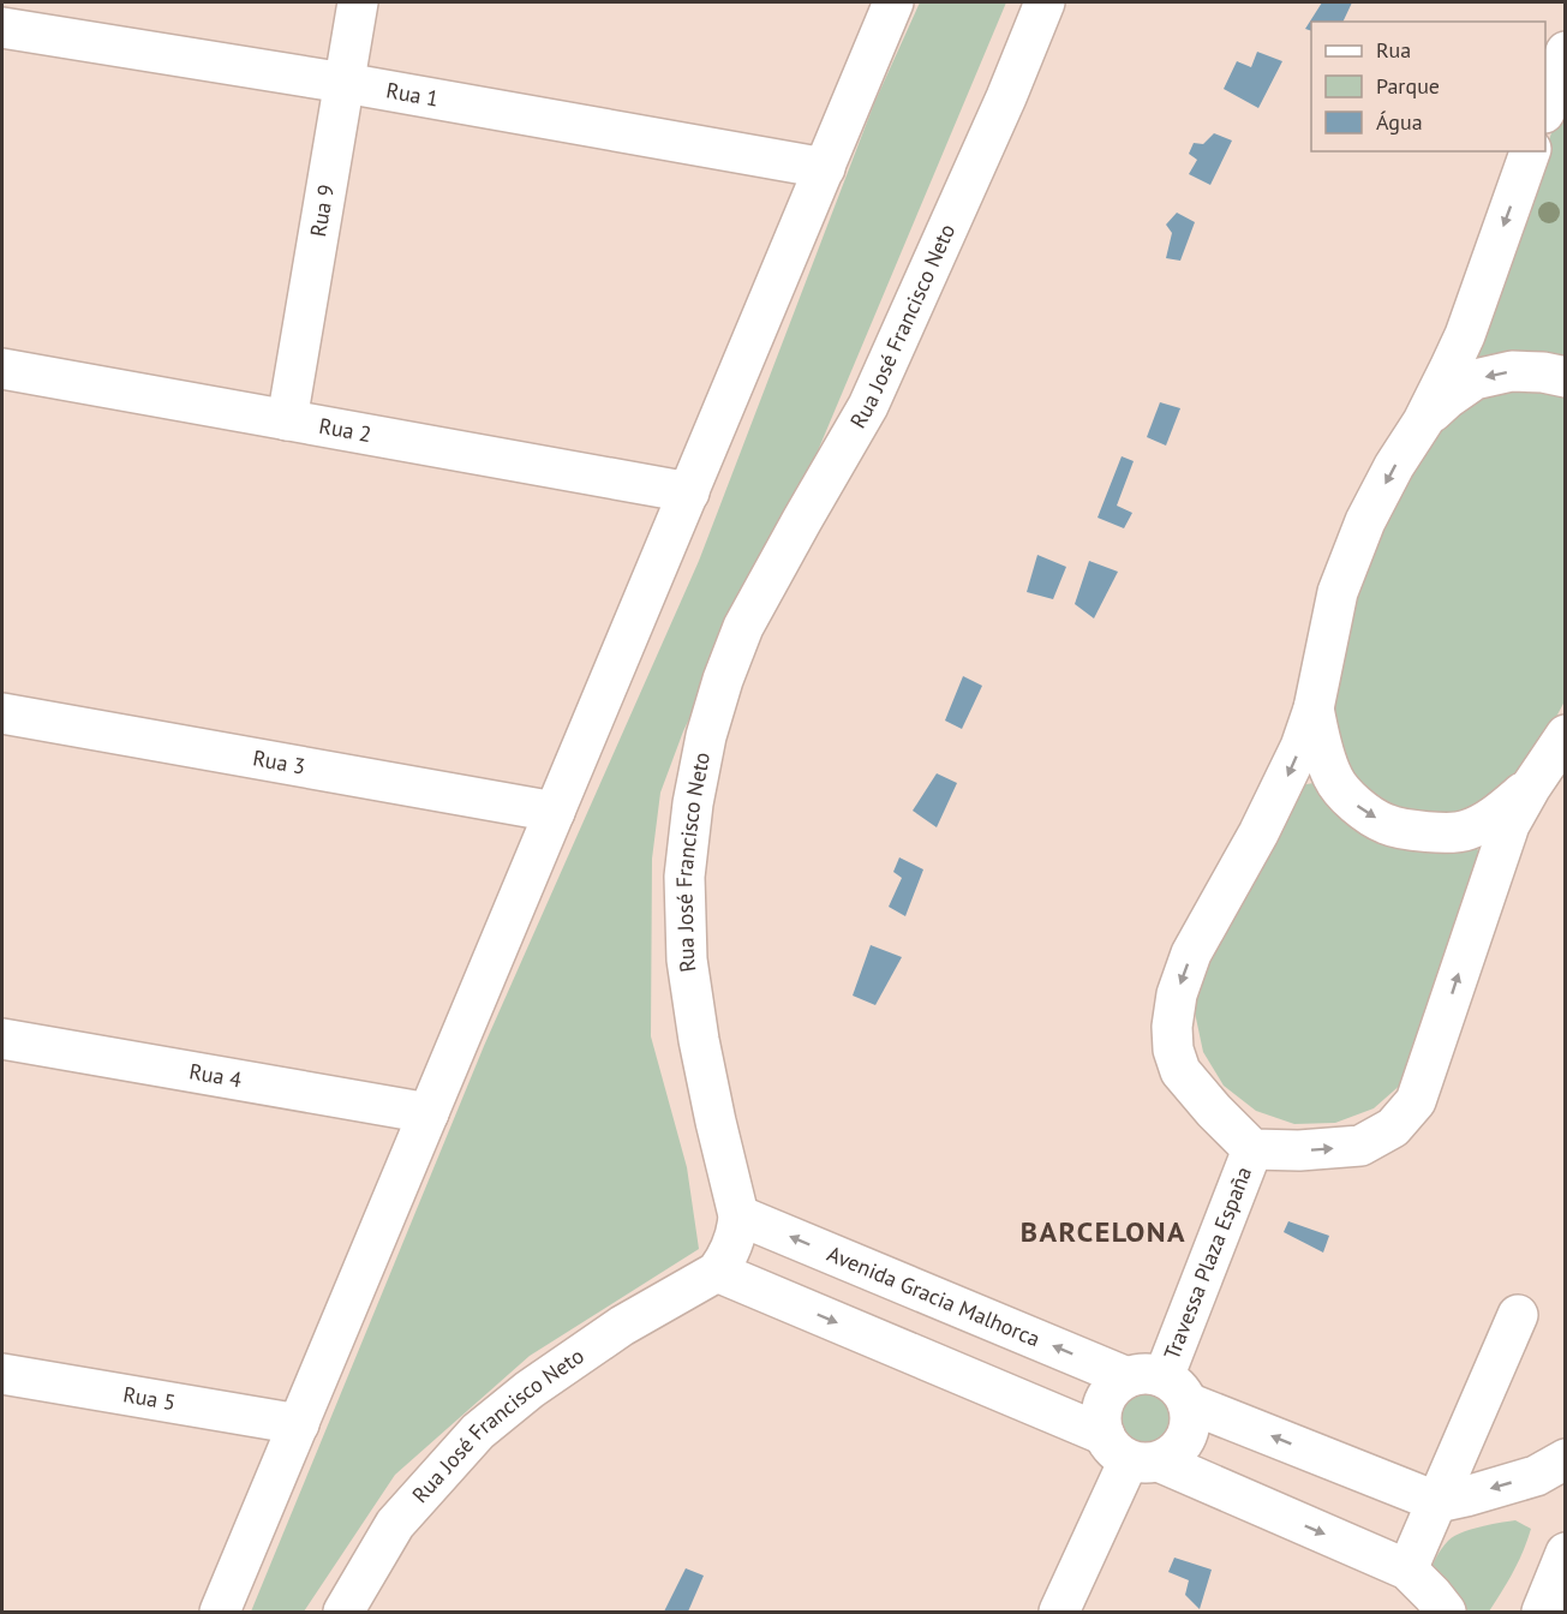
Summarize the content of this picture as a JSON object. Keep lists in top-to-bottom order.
{
  "streets": {
    "street": [
      "Rua 1",
      "Rua 9",
      "Rua José Francisco Neto",
      "Rua 2",
      "Rua 3",
      "Rua 4",
      "Travessa Plaza España",
      "Avenida Gracia Malhorca",
      "Rua 5"
    ]
  },
  "crossings": [
    ["Rua 1", "Rua 9"],
    ["Rua 9", "Rua 2"],
    ["Rua José Francisco Neto", "Avenida Gracia Malhorca"],
    ["Travessa Plaza España", "Avenida Gracia Malhorca"]
  ],
  "districts": ["BARCELONA"],
  "legend": ["Rua", "Parque", "Água"]
}
